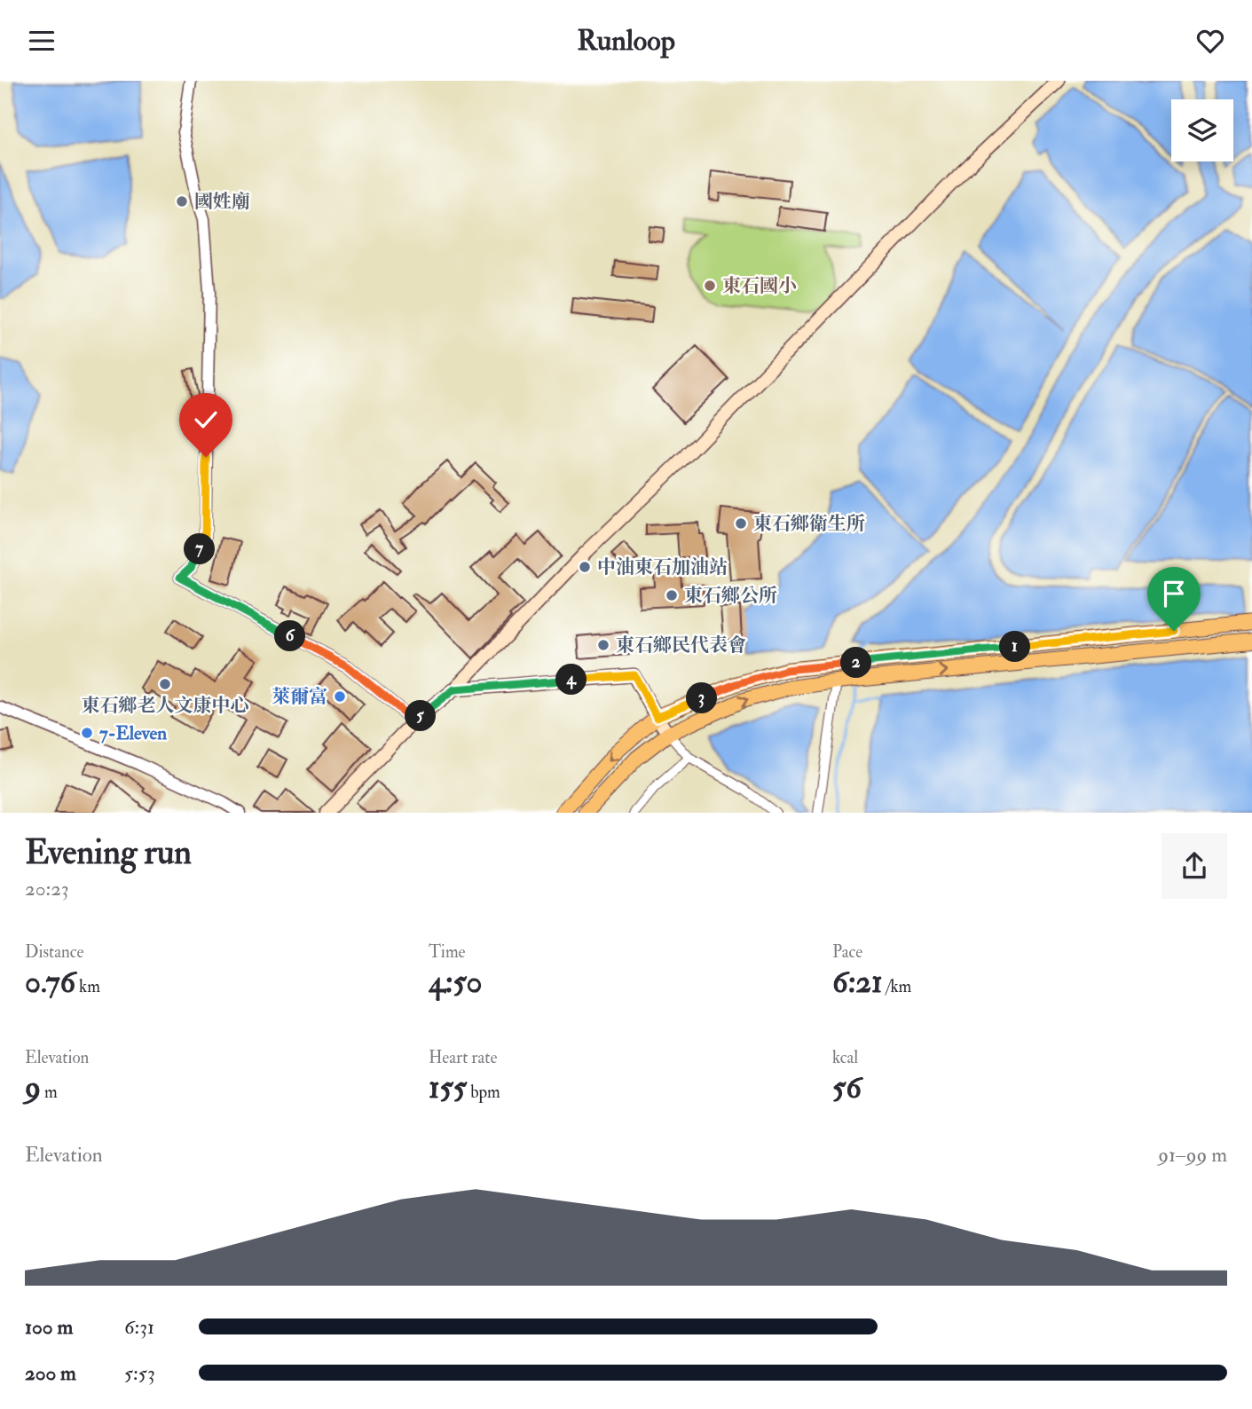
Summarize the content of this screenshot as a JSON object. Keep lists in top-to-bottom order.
{
  "places": [
    "國姓廟",
    "東石國小",
    "東石鄉衛生所",
    "中油東石加油站",
    "東石鄉公所",
    "東石鄉民代表會",
    "東石鄉老人文康中心",
    "萊爾富",
    "7-Eleven"
  ],
  "page": {
    "header": "Runloop",
    "pins": [
      "7",
      "6",
      "1",
      "2",
      "4",
      "3",
      "5"
    ],
    "heading": ["Evening run", "20:23"],
    "stats": [
      ["Distance", "0.76 km"],
      ["Time", "4:50"],
      ["Pace", "6:21 /km"],
      ["Elevation", "9 m"],
      ["Heart rate", "155 bpm"],
      ["kcal", "56"]
    ],
    "chart": ["Elevation", "91–99 m"],
    "list": [
      {
        "name": "100 m",
        "note": "6:31"
      },
      {
        "name": "200 m",
        "note": "5:53"
      }
    ]
  }
}
